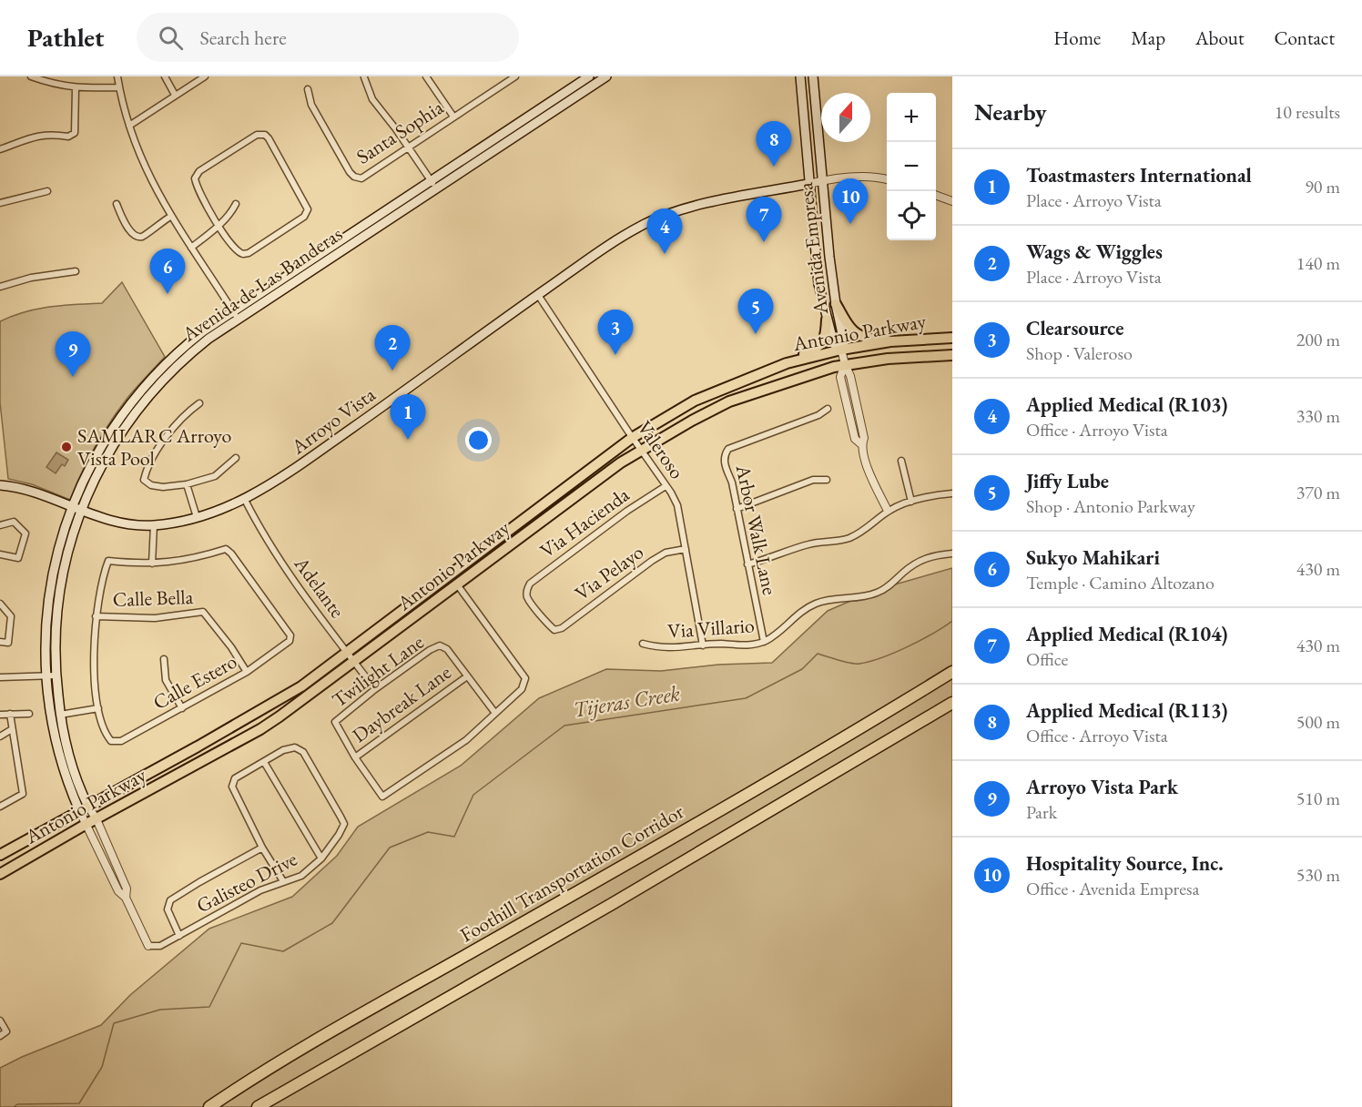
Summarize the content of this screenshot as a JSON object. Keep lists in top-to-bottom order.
{
  "streets": {
    "highway": ["Foothill Transportation Corridor"],
    "main road": [
      "Avenida Empresa",
      "Avenida de Las Banderas",
      "Antonio Parkway",
      "Arroyo Vista"
    ],
    "street": [
      "Santa Sophia",
      "Valeroso",
      "Via Hacienda",
      "Arbor Walk Lane",
      "Via Pelayo",
      "Adelante",
      "Calle Bella",
      "Via Villario",
      "Twilight Lane",
      "Calle Estero",
      "Daybreak Lane",
      "Galisteo Drive"
    ]
  },
  "crossings": [
    ["Avenida Empresa", "Antonio Parkway"],
    ["Avenida Empresa", "Arroyo Vista"],
    ["Avenida de Las Banderas", "Antonio Parkway"],
    ["Avenida de Las Banderas", "Arroyo Vista"],
    ["Avenida de Las Banderas", "Galisteo Drive"],
    ["Antonio Parkway", "Valeroso"],
    ["Antonio Parkway", "Adelante"],
    ["Arroyo Vista", "Valeroso"],
    ["Arroyo Vista", "Adelante"],
    ["Valeroso", "Via Hacienda"],
    ["Valeroso", "Via Pelayo"],
    ["Valeroso", "Via Villario"],
    ["Via Hacienda", "Via Pelayo"],
    ["Arbor Walk Lane", "Via Villario"],
    ["Adelante", "Twilight Lane"],
    ["Calle Bella", "Calle Estero"],
    ["Twilight Lane", "Daybreak Lane"]
  ],
  "water": ["Tijeras Creek"],
  "places": ["SAMLARC Arroyo Vista Pool"],
  "north": "top",
  "page": {
    "header": "Pathlet",
    "search": "Search here",
    "nav": [
      "Home",
      "Map",
      "About",
      "Contact"
    ],
    "heading": ["Nearby", "10 results"],
    "map_buttons": ["+", "−"],
    "pins": [
      "8",
      "10",
      "7",
      "4",
      "6",
      "5",
      "3",
      "2",
      "9",
      "1"
    ],
    "list": [
      {
        "mark": "1",
        "name": "Toastmasters International",
        "note": "Place · Arroyo Vista",
        "value": "90 m"
      },
      {
        "mark": "2",
        "name": "Wags & Wiggles",
        "note": "Place · Arroyo Vista",
        "value": "140 m"
      },
      {
        "mark": "3",
        "name": "Clearsource",
        "note": "Shop · Valeroso",
        "value": "200 m"
      },
      {
        "mark": "4",
        "name": "Applied Medical (R103)",
        "note": "Office · Arroyo Vista",
        "value": "330 m"
      },
      {
        "mark": "5",
        "name": "Jiffy Lube",
        "note": "Shop · Antonio Parkway",
        "value": "370 m"
      },
      {
        "mark": "6",
        "name": "Sukyo Mahikari",
        "note": "Temple · Camino Altozano",
        "value": "430 m"
      },
      {
        "mark": "7",
        "name": "Applied Medical (R104)",
        "note": "Office",
        "value": "430 m"
      },
      {
        "mark": "8",
        "name": "Applied Medical (R113)",
        "note": "Office · Arroyo Vista",
        "value": "500 m"
      },
      {
        "mark": "9",
        "name": "Arroyo Vista Park",
        "note": "Park",
        "value": "510 m"
      },
      {
        "mark": "10",
        "name": "Hospitality Source, Inc.",
        "note": "Office · Avenida Empresa",
        "value": "530 m"
      }
    ]
  }
}
